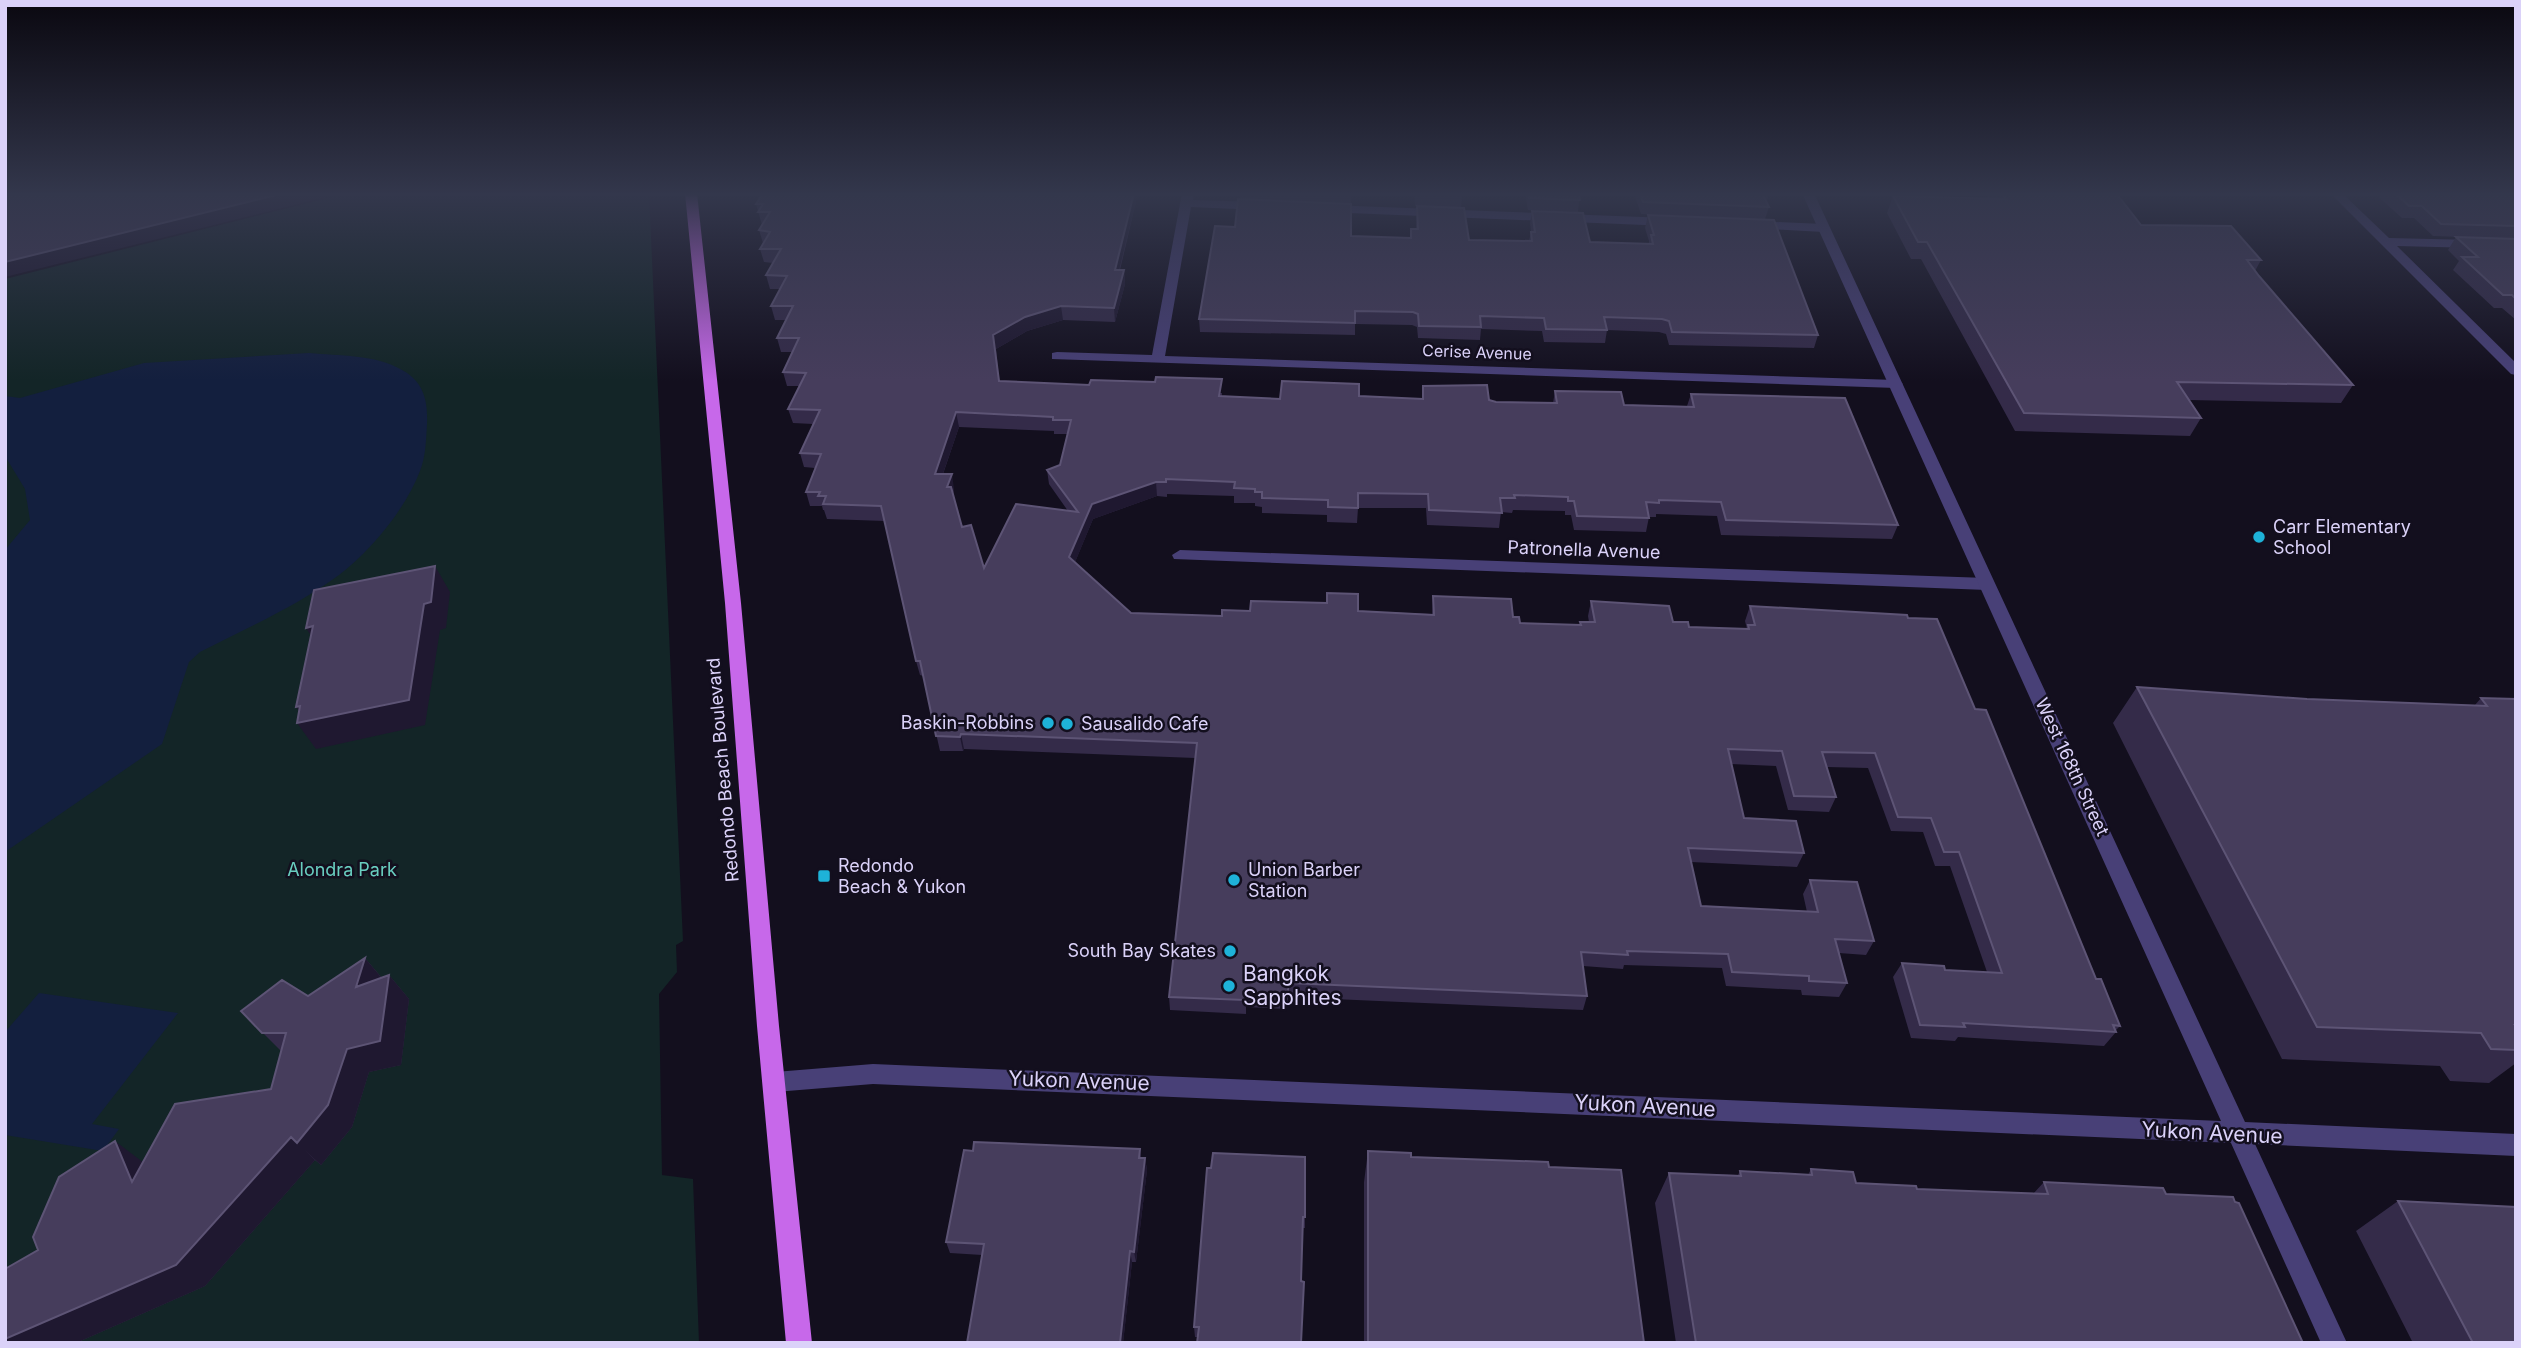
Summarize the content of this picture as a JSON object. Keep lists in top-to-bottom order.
{
  "streets": {
    "main road": ["Redondo Beach Boulevard"],
    "street": [
      "Cerise Avenue",
      "Patronella Avenue",
      "West 168th Street",
      "Yukon Avenue"
    ]
  },
  "crossings": [
    ["Cerise Avenue", "West 168th Street"],
    ["Patronella Avenue", "West 168th Street"],
    ["West 168th Street", "Yukon Avenue"],
    ["Redondo Beach Boulevard", "Yukon Avenue"]
  ],
  "parks": ["Alondra Park"],
  "places": {
    "other": [
      "Carr Elementary School",
      "Baskin-Robbins",
      "Sausalido Cafe",
      "Union Barber Station",
      "South Bay Skates",
      "Bangkok Sapphites"
    ],
    "transit": ["Redondo Beach & Yukon"]
  }
}
